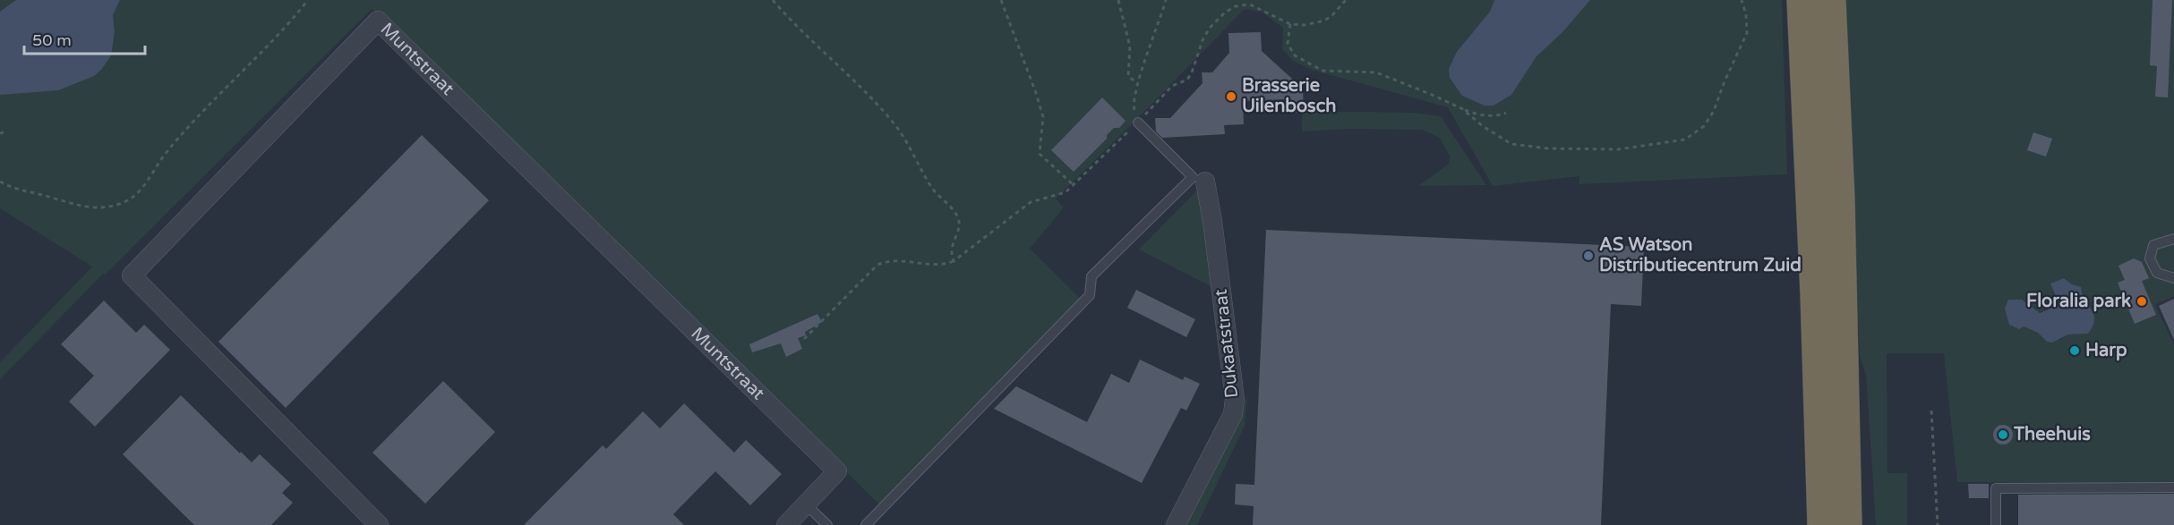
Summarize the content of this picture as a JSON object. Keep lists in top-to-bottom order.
{
  "streets": {
    "street": ["Muntstraat", "Dukaatstraat"]
  },
  "places": [
    "Brasserie Uilenbosch",
    "AS Watson Distributiecentrum Zuid",
    "Floralia park",
    "Harp",
    "Theehuis"
  ],
  "scale_bar": "50 m"
}
